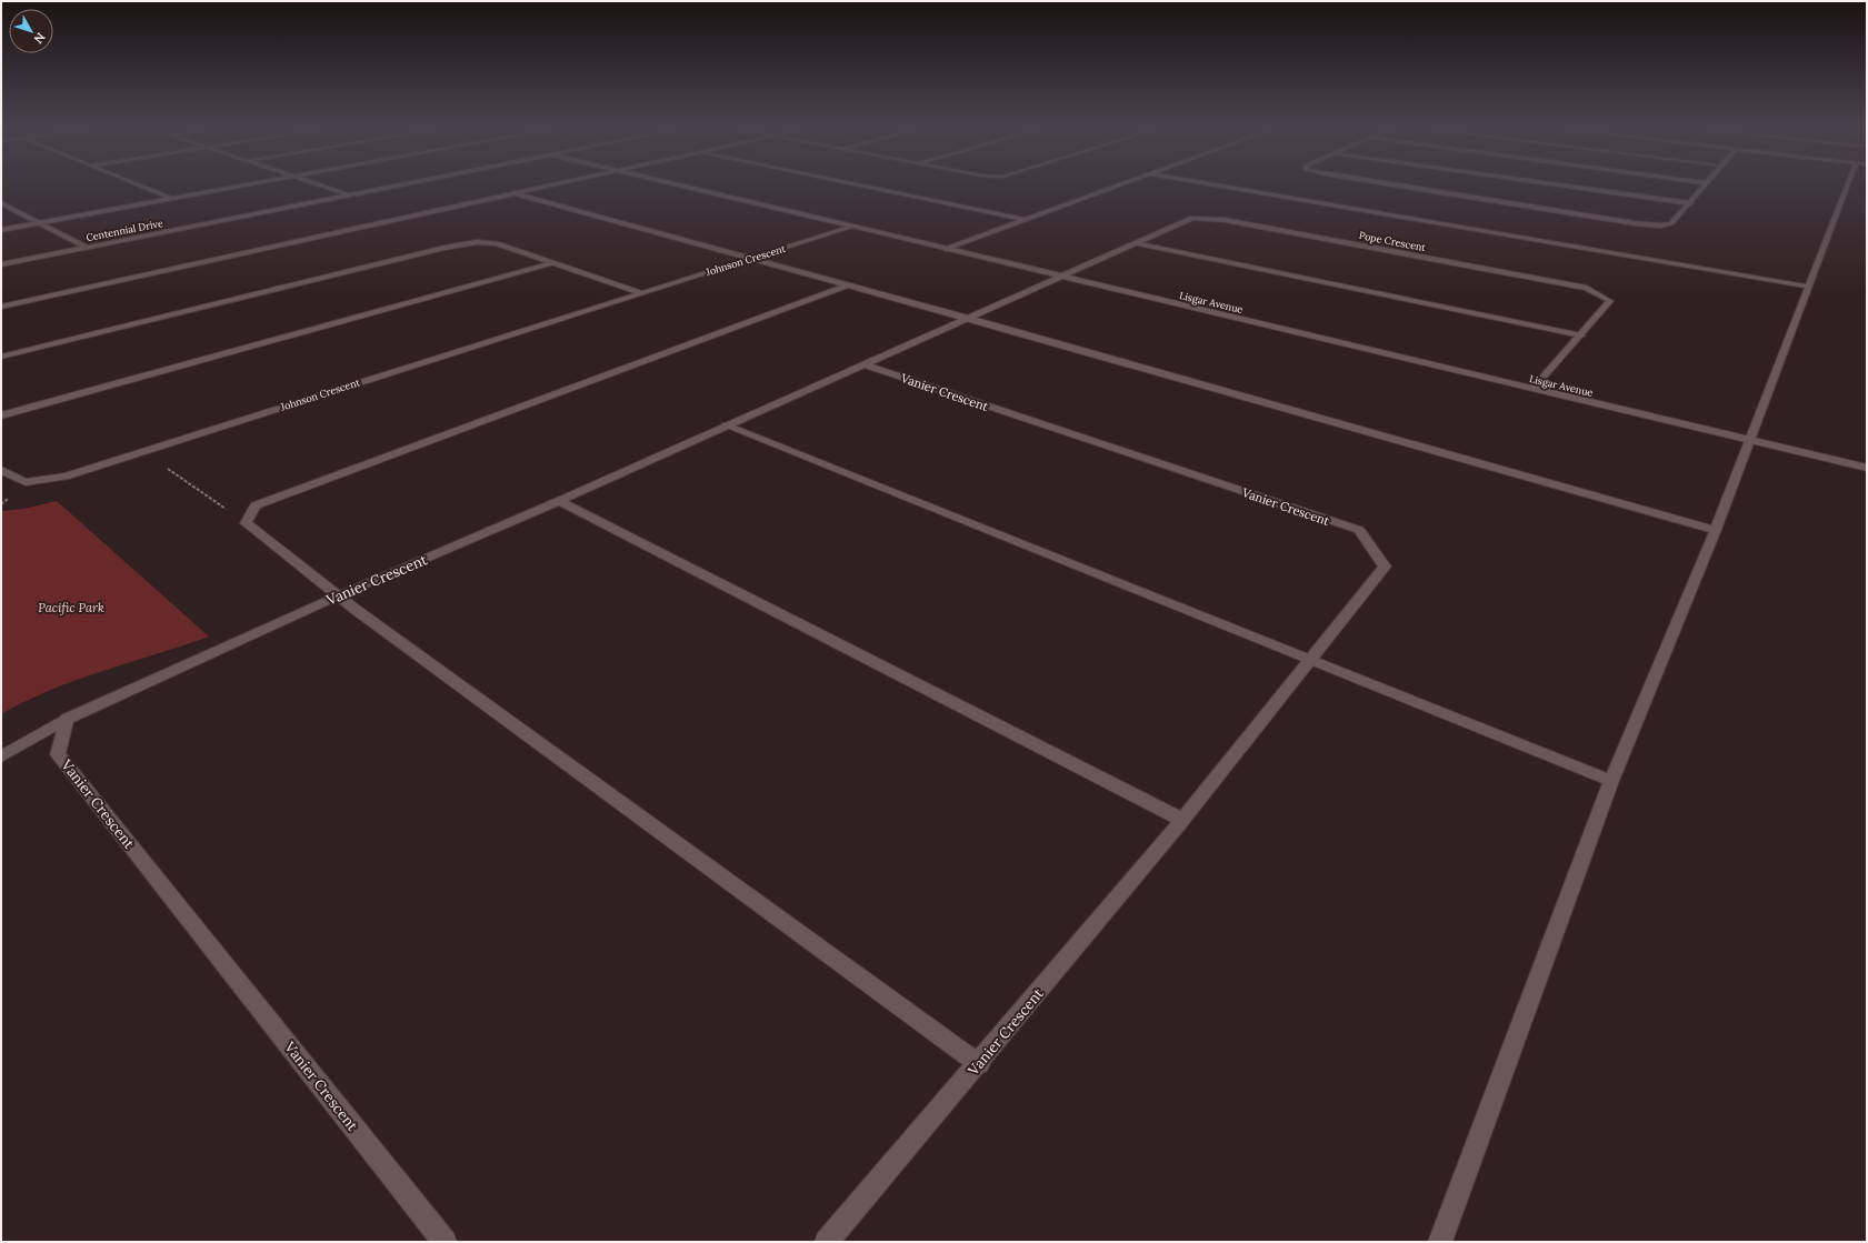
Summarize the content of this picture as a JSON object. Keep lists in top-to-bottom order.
{
  "streets": {
    "street": [
      "Centennial Drive",
      "Pope Crescent",
      "Johnson Crescent",
      "Lisgar Avenue",
      "Vanier Crescent"
    ]
  },
  "crossings": [
    ["Pope Crescent", "Lisgar Avenue"],
    ["Pope Crescent", "Vanier Crescent"],
    ["Johnson Crescent", "Lisgar Avenue"],
    ["Lisgar Avenue", "Vanier Crescent"]
  ],
  "parks": ["Pacific Park"],
  "north": "bottom right"
}
